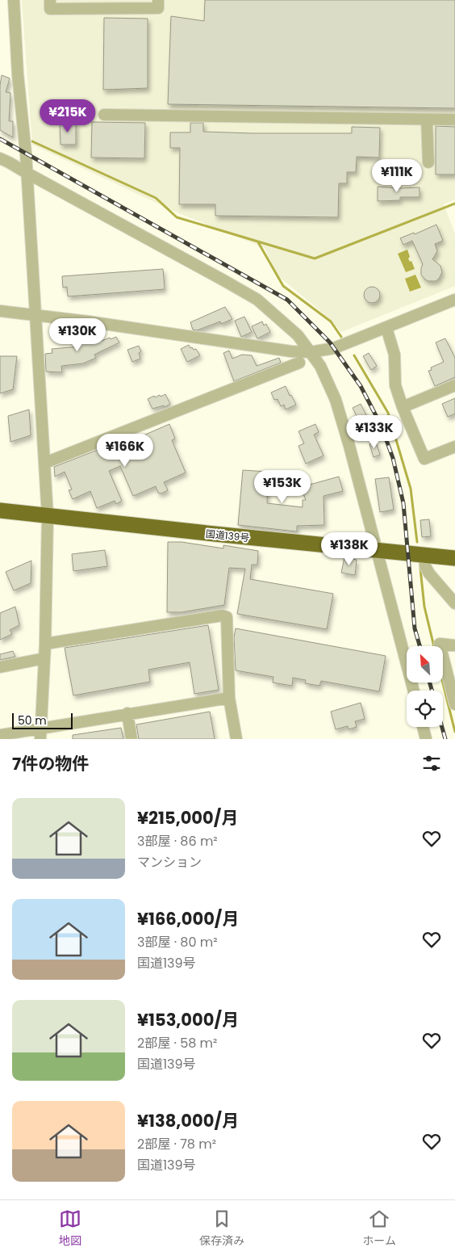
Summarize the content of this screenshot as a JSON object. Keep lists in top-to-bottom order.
{
  "streets": {
    "highway": ["国道139号"]
  },
  "scale_bar": "50 m",
  "north": "top left",
  "page": {
    "price": [
      "¥215K",
      "¥111K",
      "¥130K",
      "¥133K",
      "¥166K",
      "¥153K",
      "¥138K"
    ],
    "scale": "50 m",
    "heading": "7件の物件",
    "list": [
      {
        "name": "¥215,000/月",
        "note": "3部屋 · 86 m² · マンション"
      },
      {
        "name": "¥166,000/月",
        "note": "3部屋 · 80 m² · 国道139号"
      },
      {
        "name": "¥153,000/月",
        "note": "2部屋 · 58 m² · 国道139号"
      },
      {
        "name": "¥138,000/月",
        "note": "2部屋 · 78 m² · 国道139号"
      }
    ],
    "tabs": ["地図", "保存済み", "ホーム"]
  }
}
